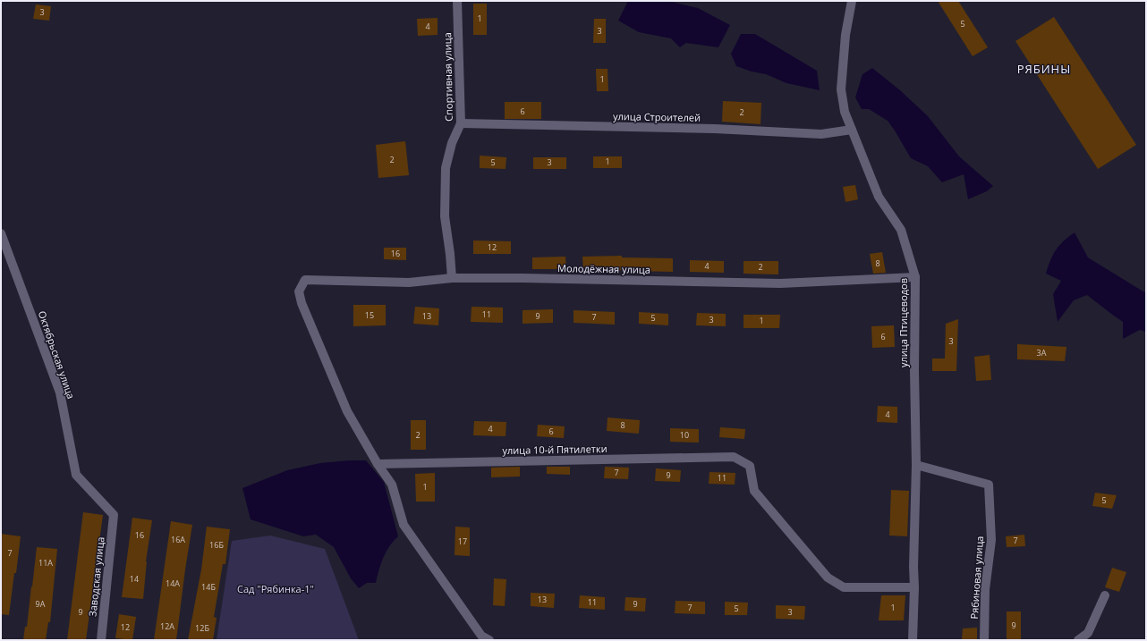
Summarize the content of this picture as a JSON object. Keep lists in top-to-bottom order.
{
  "streets": {
    "street": [
      "Спортивная улица",
      "улица Строителей",
      "Молодёжная улица",
      "улица Птицеводов",
      "Октябрьская улица",
      "улица 10-й Пятилетки",
      "Заводская улица",
      "Рябиновая улица"
    ]
  },
  "crossings": [
    ["Спортивная улица", "улица Строителей"],
    ["Спортивная улица", "Молодёжная улица"],
    ["улица Строителей", "улица Птицеводов"],
    ["Молодёжная улица", "улица Птицеводов"],
    ["Молодёжная улица", "улица 10-й Пятилетки"],
    ["улица Птицеводов", "улица 10-й Пятилетки"],
    ["улица Птицеводов", "Рябиновая улица"],
    ["Октябрьская улица", "Заводская улица"]
  ],
  "districts": ["РЯБИНЫ"],
  "parks": ["Сад \"Рябинка-1\""],
  "house_numbers": [
    "3",
    "1",
    "5",
    "4",
    "3",
    "1",
    "6",
    "2",
    "2",
    "1",
    "5",
    "3",
    "12",
    "16",
    "8",
    "4",
    "2",
    "11",
    "15",
    "13",
    "9",
    "7",
    "5",
    "3",
    "1",
    "6",
    "3",
    "3А",
    "4",
    "8",
    "4",
    "6",
    "2",
    "10",
    "7",
    "9",
    "11",
    "1",
    "5",
    "16",
    "16А",
    "7",
    "17",
    "16Б",
    "7",
    "11А",
    "14",
    "14А",
    "14Б",
    "13",
    "11",
    "9А",
    "9",
    "7",
    "1",
    "5",
    "9",
    "3",
    "9",
    "12А",
    "12",
    "12Б"
  ]
}
